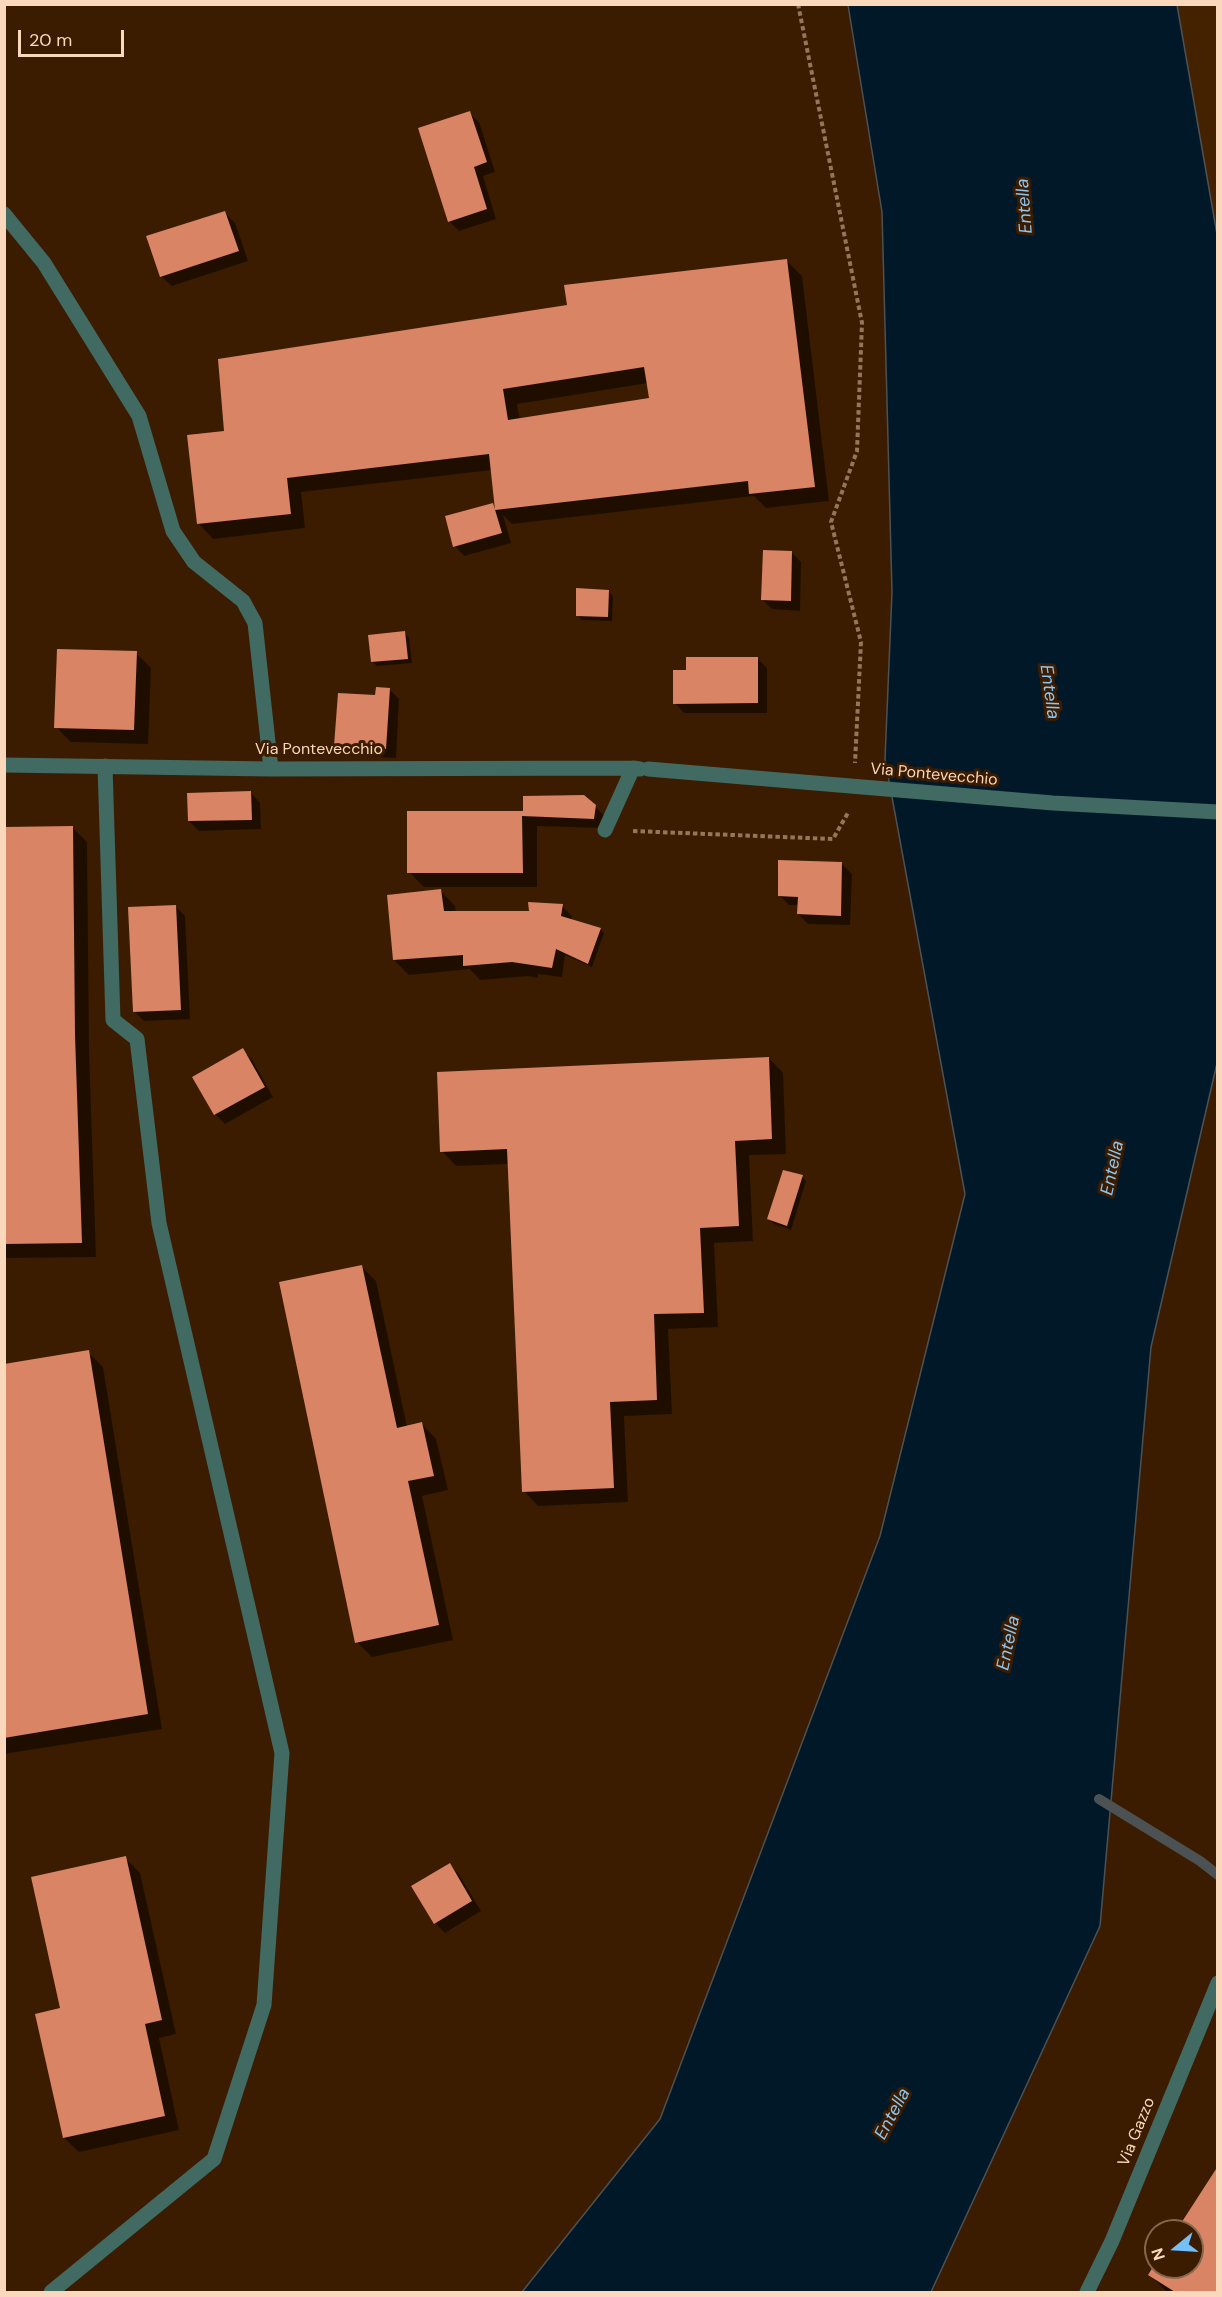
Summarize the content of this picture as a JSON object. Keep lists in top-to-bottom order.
{
  "streets": {
    "street": ["Via Pontevecchio", "Via Gazzo"]
  },
  "water": ["Entella"],
  "scale_bar": "20 m",
  "north": "left"
}
